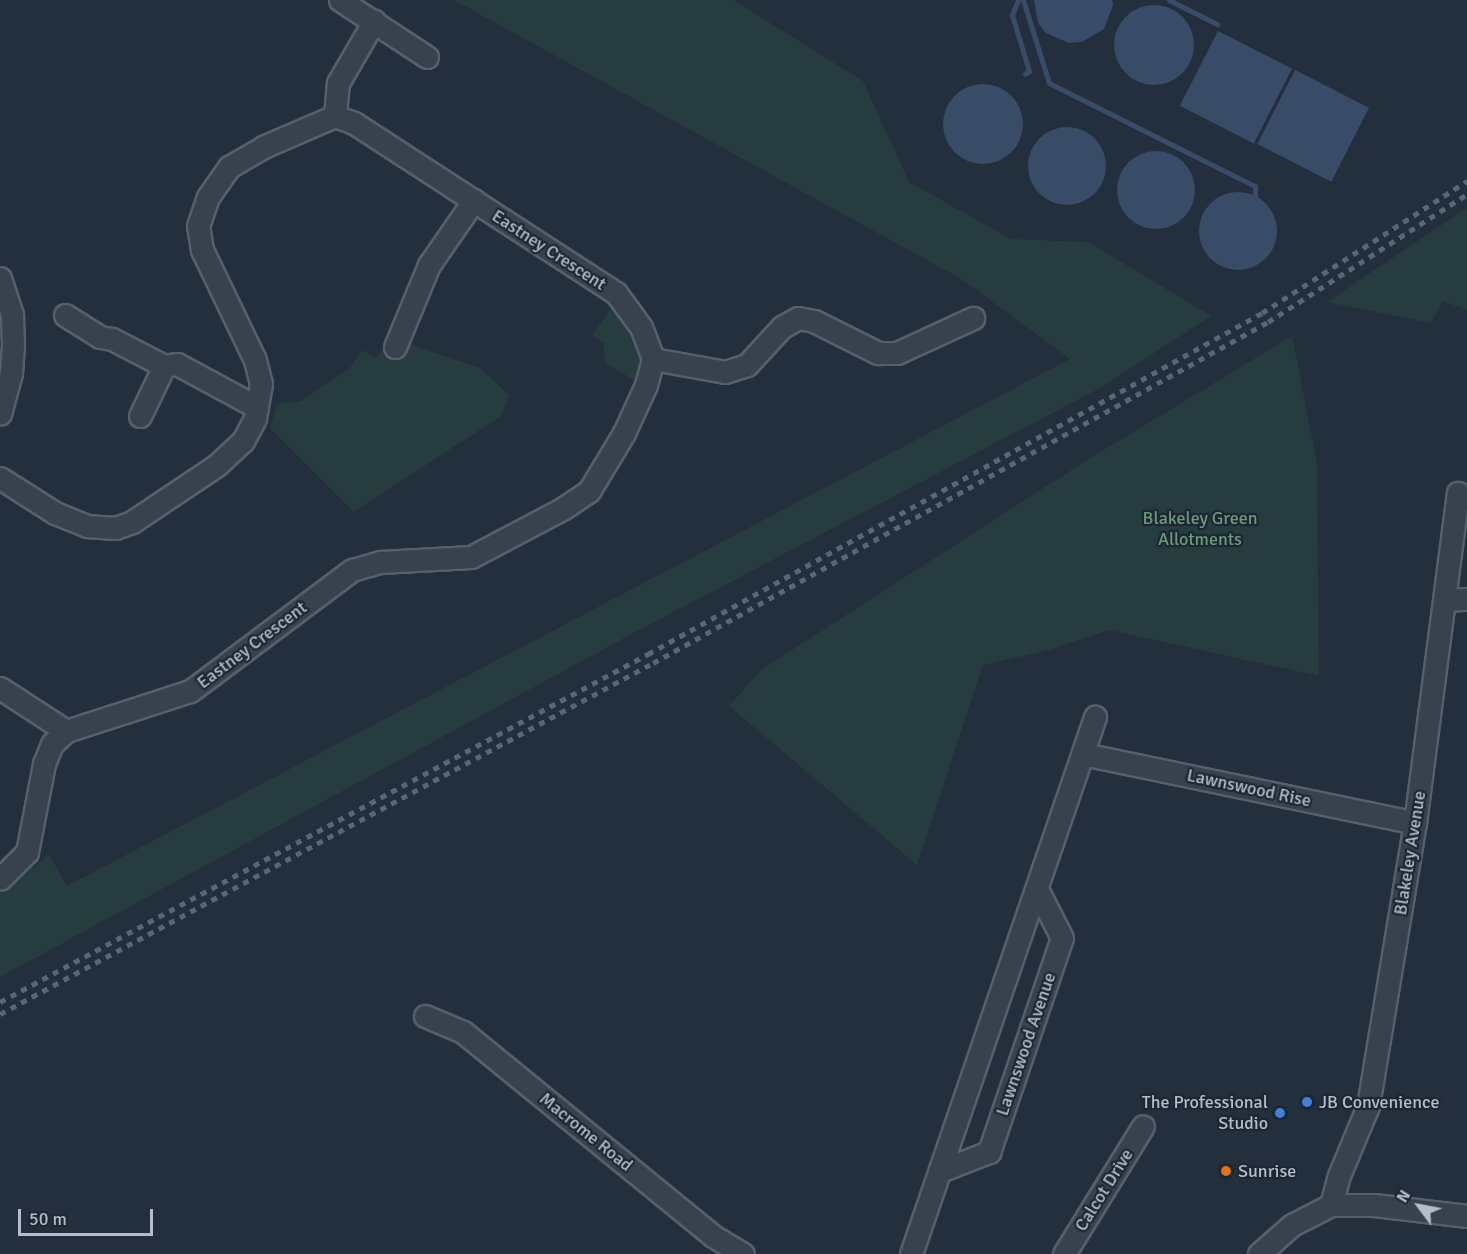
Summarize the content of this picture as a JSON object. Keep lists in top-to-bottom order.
{
  "streets": {
    "street": [
      "Eastney Crescent",
      "Lawnswood Rise",
      "Blakeley Avenue",
      "Lawnswood Avenue",
      "Macrome Road",
      "Calcot Drive"
    ]
  },
  "crossings": [
    ["Lawnswood Rise", "Blakeley Avenue"]
  ],
  "parks": ["Blakeley Green Allotments"],
  "places": ["JB Convenience", "The Professional Studio", "Sunrise"],
  "scale_bar": "50 m",
  "north": "top left"
}
